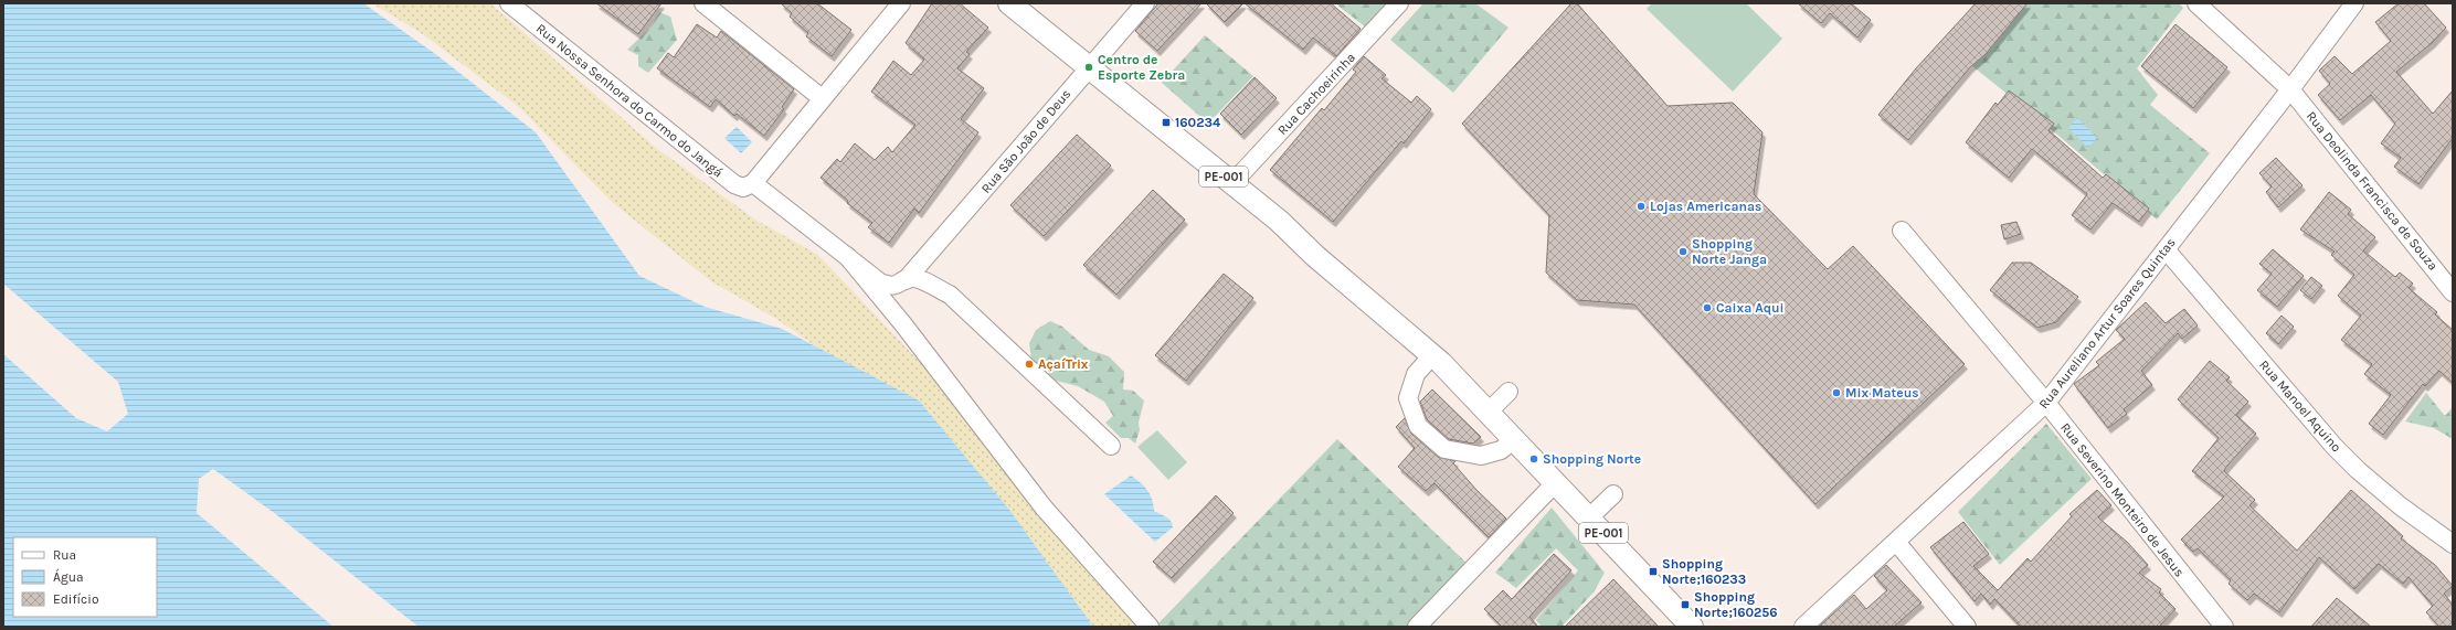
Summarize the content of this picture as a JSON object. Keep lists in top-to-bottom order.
{
  "streets": {
    "main road": ["PE-001"],
    "street": [
      "Rua Cachoeirinha",
      "Rua Nossa Senhora do Carmo do Jangá",
      "Rua São João de Deus",
      "Rua Deolinda Francisca de Souza",
      "Rua Aureliano Artur Soares Quintas",
      "Rua Manoel Aquino",
      "Rua Severino Monteiro de Jesus"
    ]
  },
  "crossings": [
    ["Rua Cachoeirinha", "PE-001"],
    ["Rua São João de Deus", "PE-001"],
    ["Rua Deolinda Francisca de Souza", "Rua Aureliano Artur Soares Quintas"],
    ["Rua Aureliano Artur Soares Quintas", "Rua Manoel Aquino"],
    ["Rua Aureliano Artur Soares Quintas", "Rua Severino Monteiro de Jesus"]
  ],
  "places": {
    "other": [
      "Centro de Esporte Zebra",
      "Lojas Americanas",
      "Shopping Norte Janga",
      "Caixa Aqui",
      "AçaíTrix",
      "Mix Mateus",
      "Shopping Norte"
    ],
    "transit": ["160234", "Shopping Norte;160233", "Shopping Norte;160256"]
  },
  "legend": ["Rua", "Água", "Edifício"]
}
